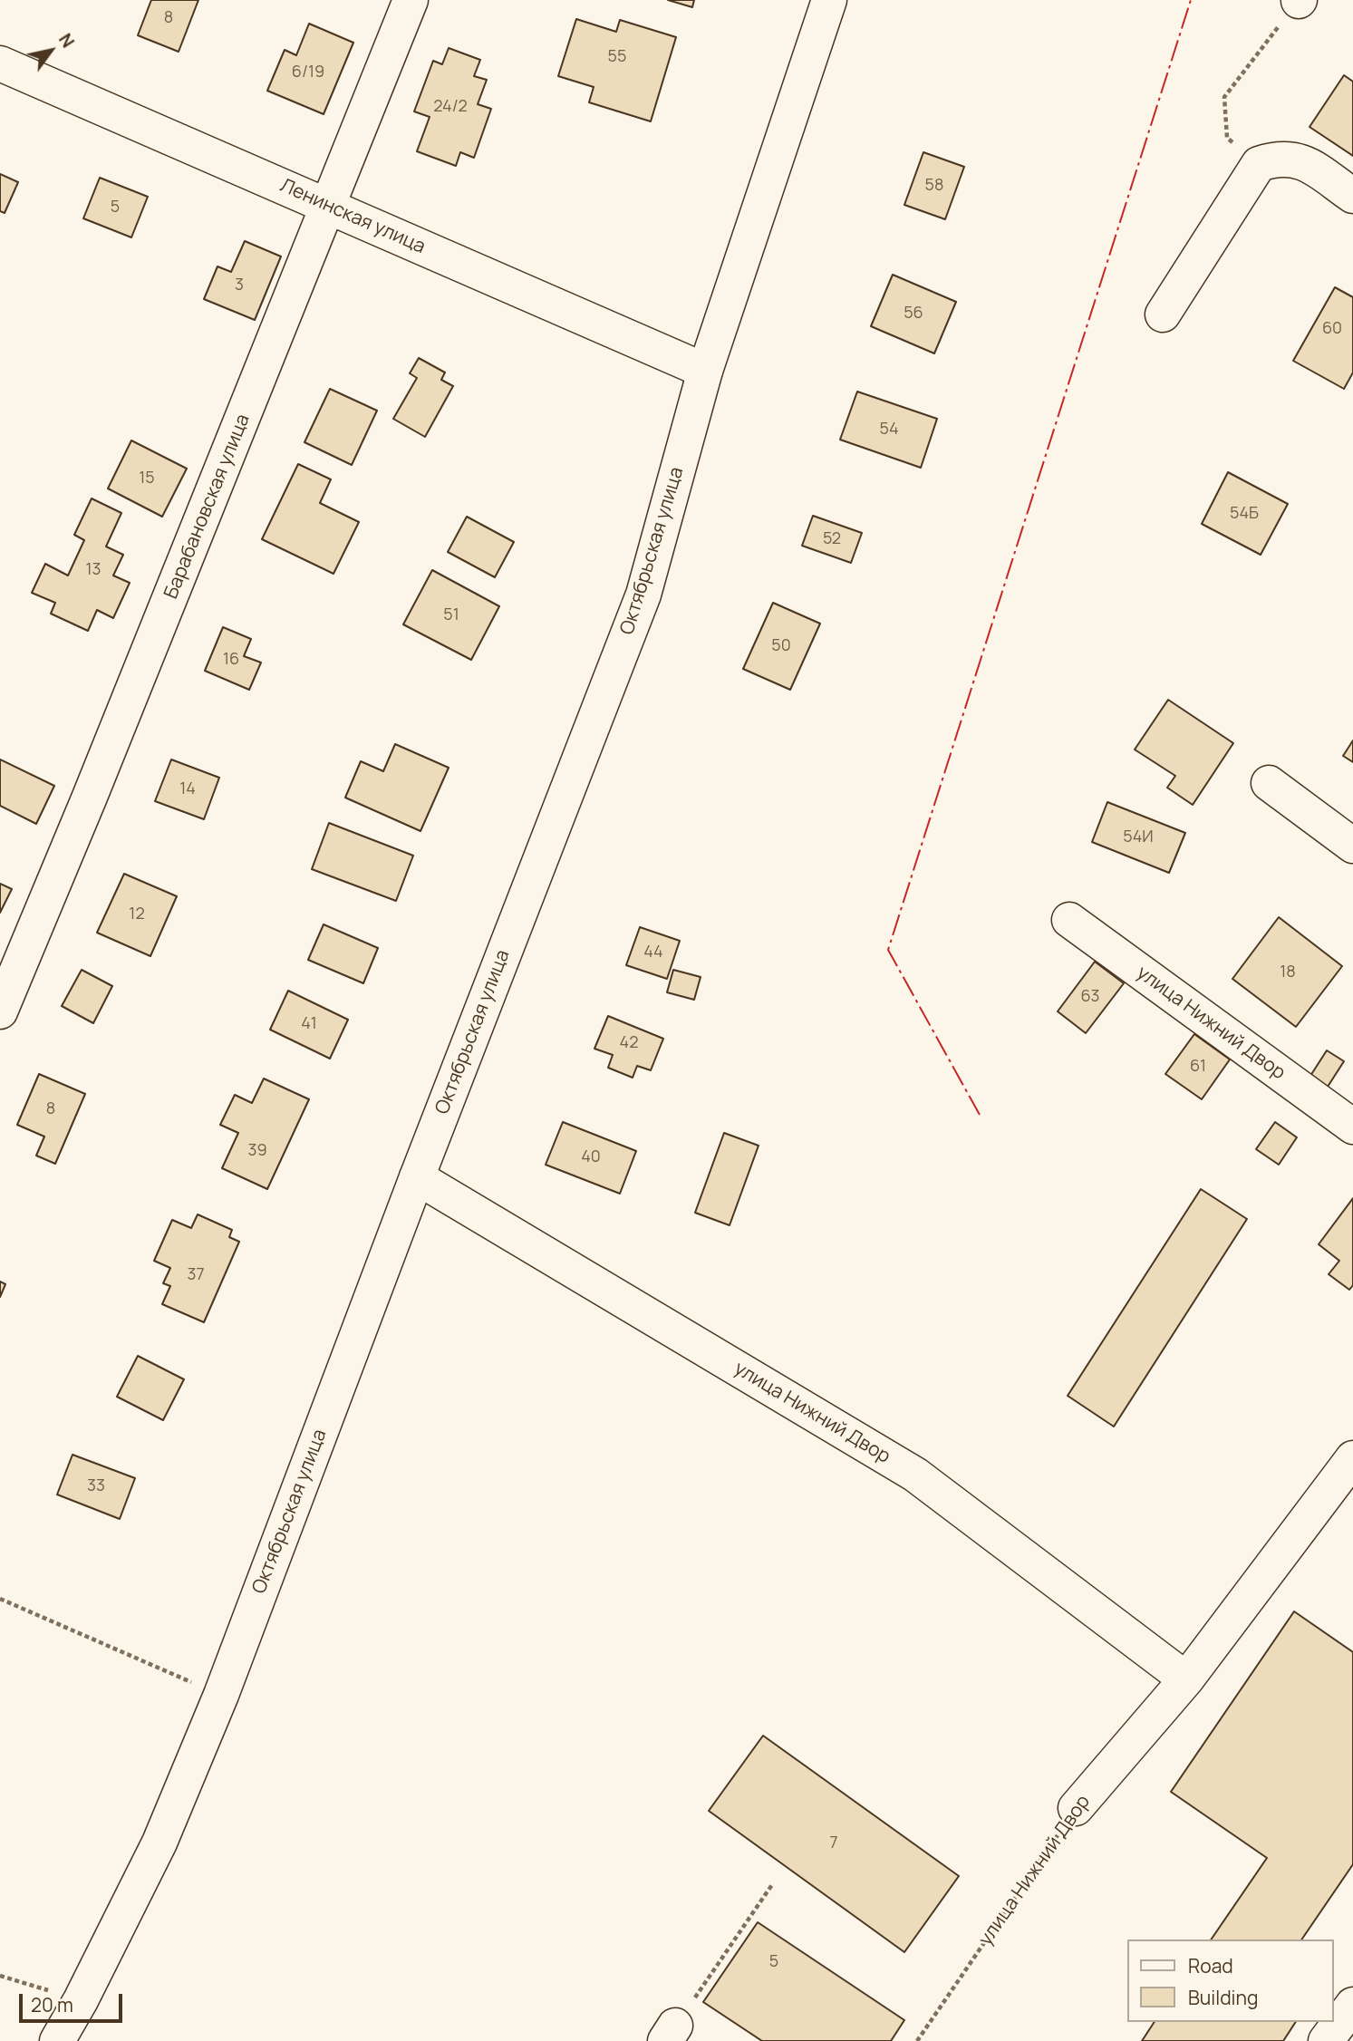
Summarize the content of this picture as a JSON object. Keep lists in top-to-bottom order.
{
  "streets": {
    "street": [
      "Ленинская улица",
      "Барабановская улица",
      "Октябрьская улица",
      "улица Нижний Двор"
    ]
  },
  "crossings": [
    ["Ленинская улица", "Барабановская улица"],
    ["Ленинская улица", "Октябрьская улица"],
    ["Октябрьская улица", "улица Нижний Двор"]
  ],
  "house_numbers": [
    "8",
    "55",
    "6/19",
    "24/2",
    "58",
    "5",
    "3",
    "56",
    "60",
    "54",
    "15",
    "54Б",
    "52",
    "13",
    "51",
    "50",
    "16",
    "14",
    "54И",
    "12",
    "44",
    "18",
    "63",
    "41",
    "42",
    "61",
    "8",
    "39",
    "40",
    "37",
    "33",
    "7",
    "5"
  ],
  "legend": ["Road", "Building"],
  "scale_bar": "20 m",
  "north": "top right"
}
